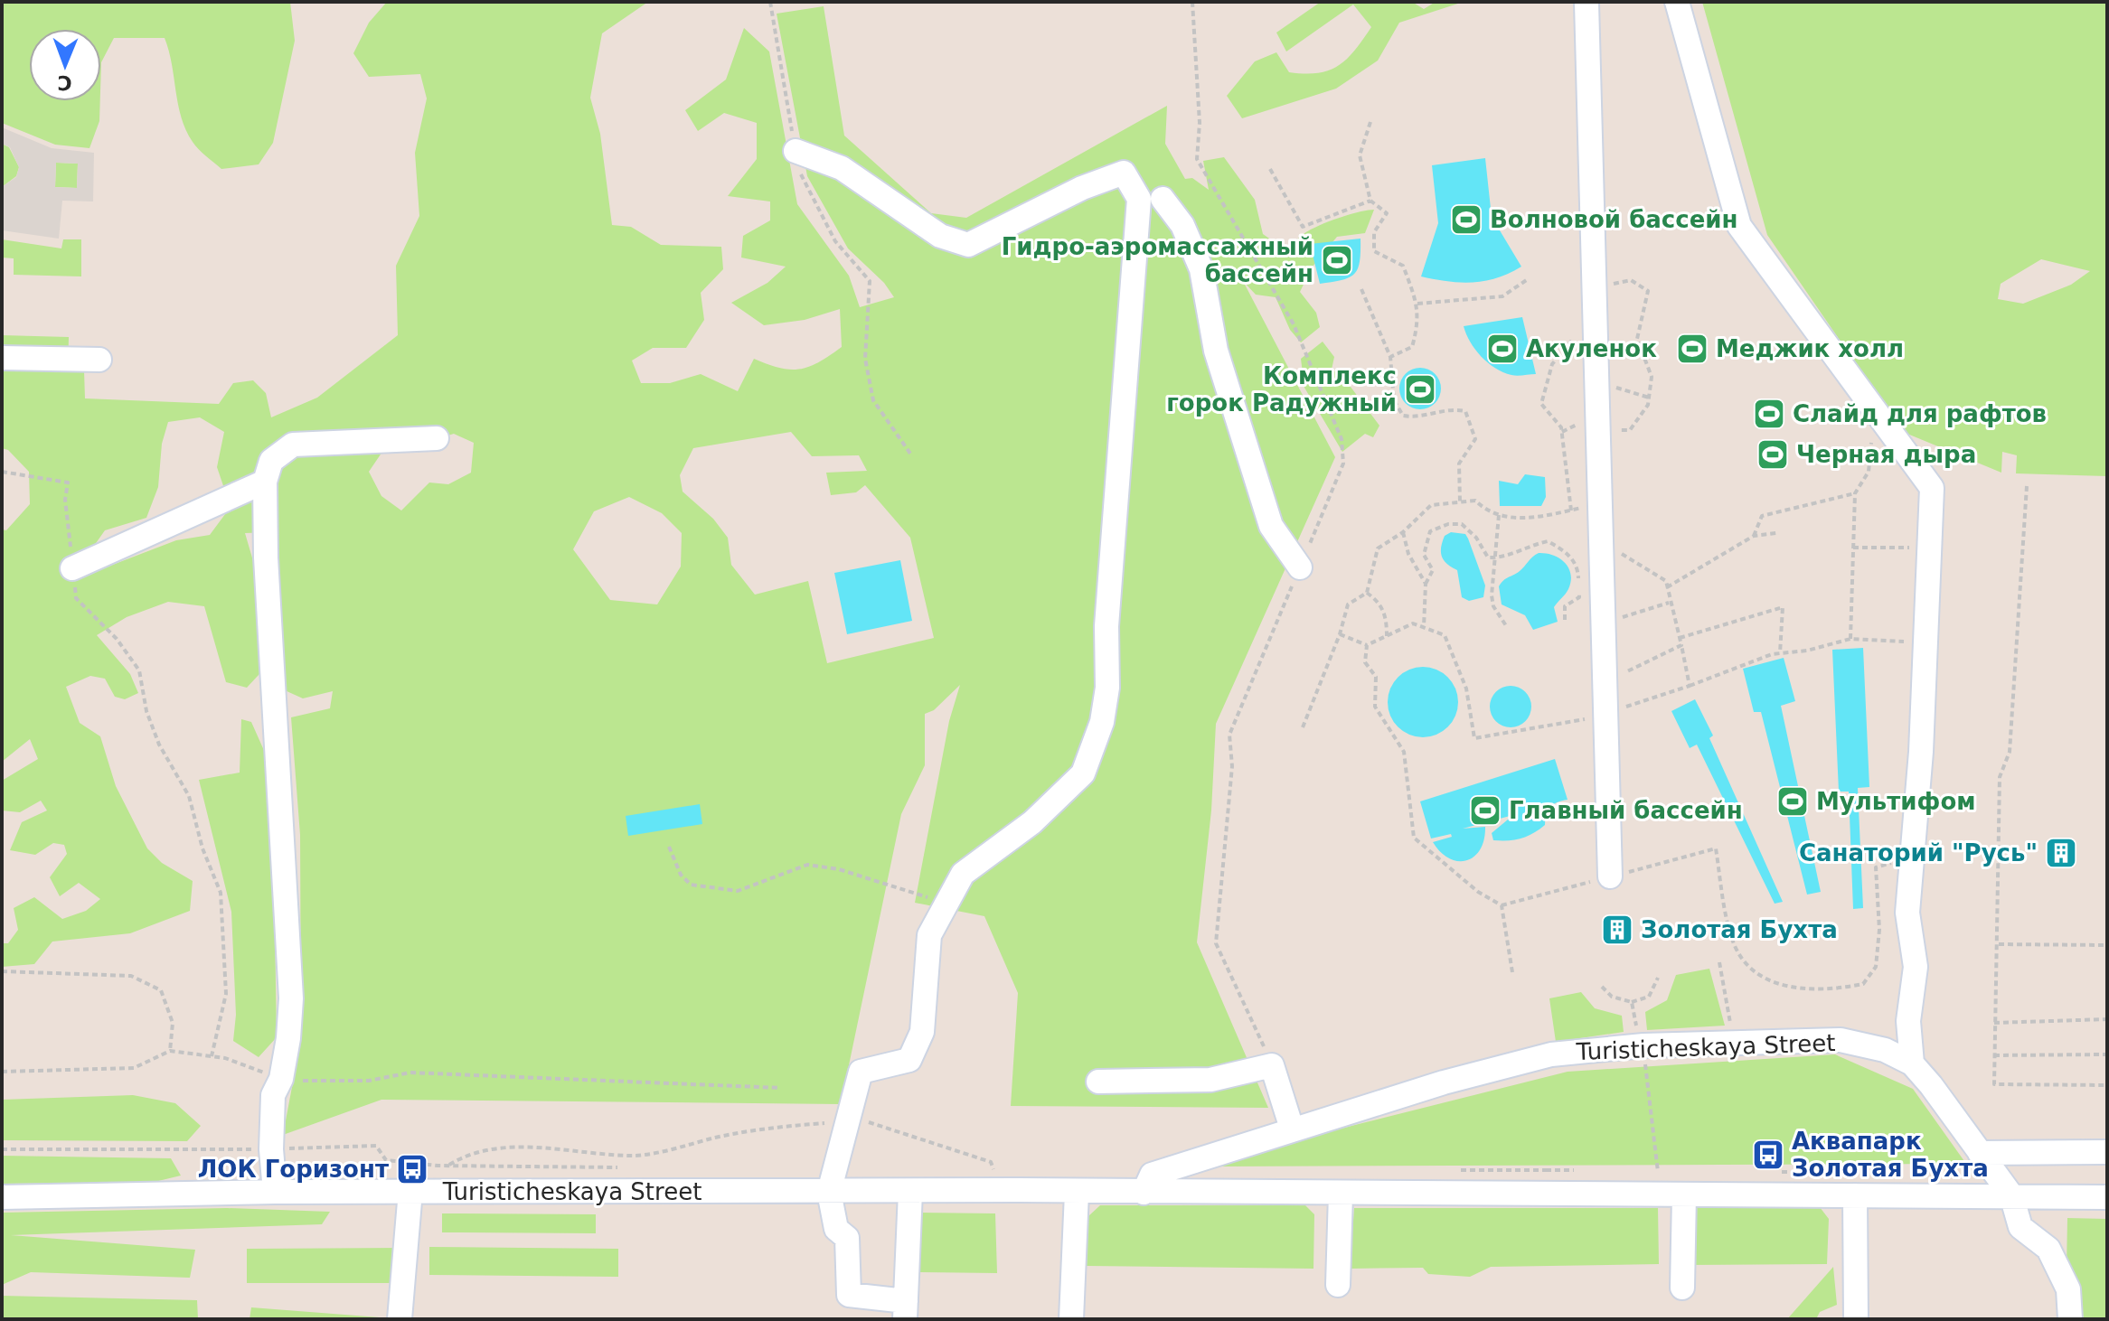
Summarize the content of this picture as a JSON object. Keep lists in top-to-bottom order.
{
  "streets": {
    "street": ["Turisticheskaya Street"]
  },
  "places": {
    "sports": [
      "Волновой бассейн",
      "Гидро-аэромассажный бассейн",
      "Акуленок",
      "Меджик холл",
      "Комплекс горок Радужный",
      "Слайд для рафтов",
      "Черная дыра",
      "Мультифом",
      "Главный бассейн"
    ],
    "building": ["Санаторий \"Русь\"", "Золотая Бухта"],
    "bus stop": ["Аквапарк Золотая Бухта", "ЛОК Горизонт"]
  },
  "north": "bottom"
}
